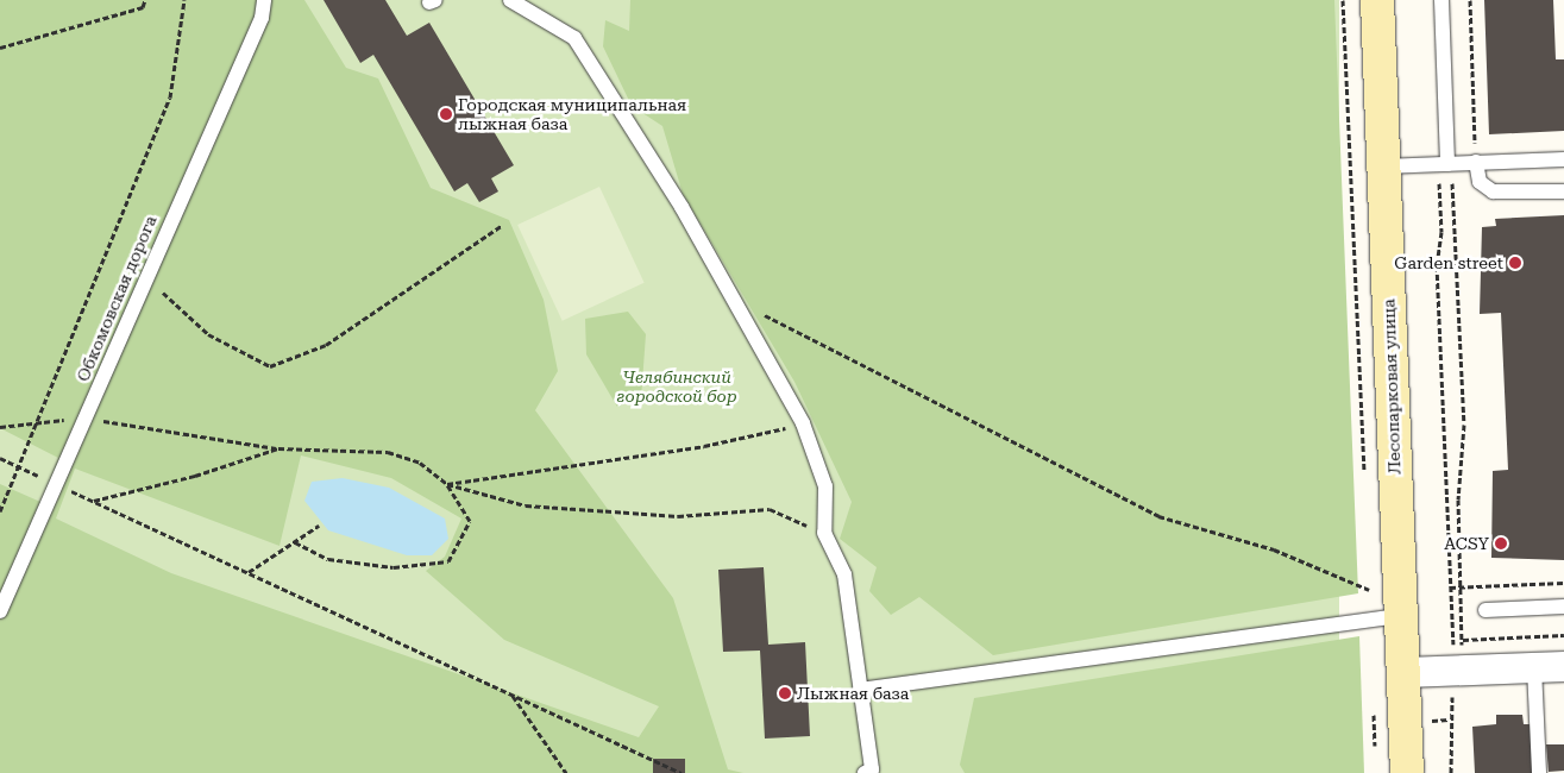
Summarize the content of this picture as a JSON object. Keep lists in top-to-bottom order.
{
  "streets": {
    "main road": ["Лесопарковая улица"],
    "lane": ["Обкомовская дорога"]
  },
  "parks": ["Челябинский городской бор"],
  "places": [
    "Городская муниципальная лыжная база",
    "Garden street",
    "ACSY",
    "Лыжная база"
  ]
}
